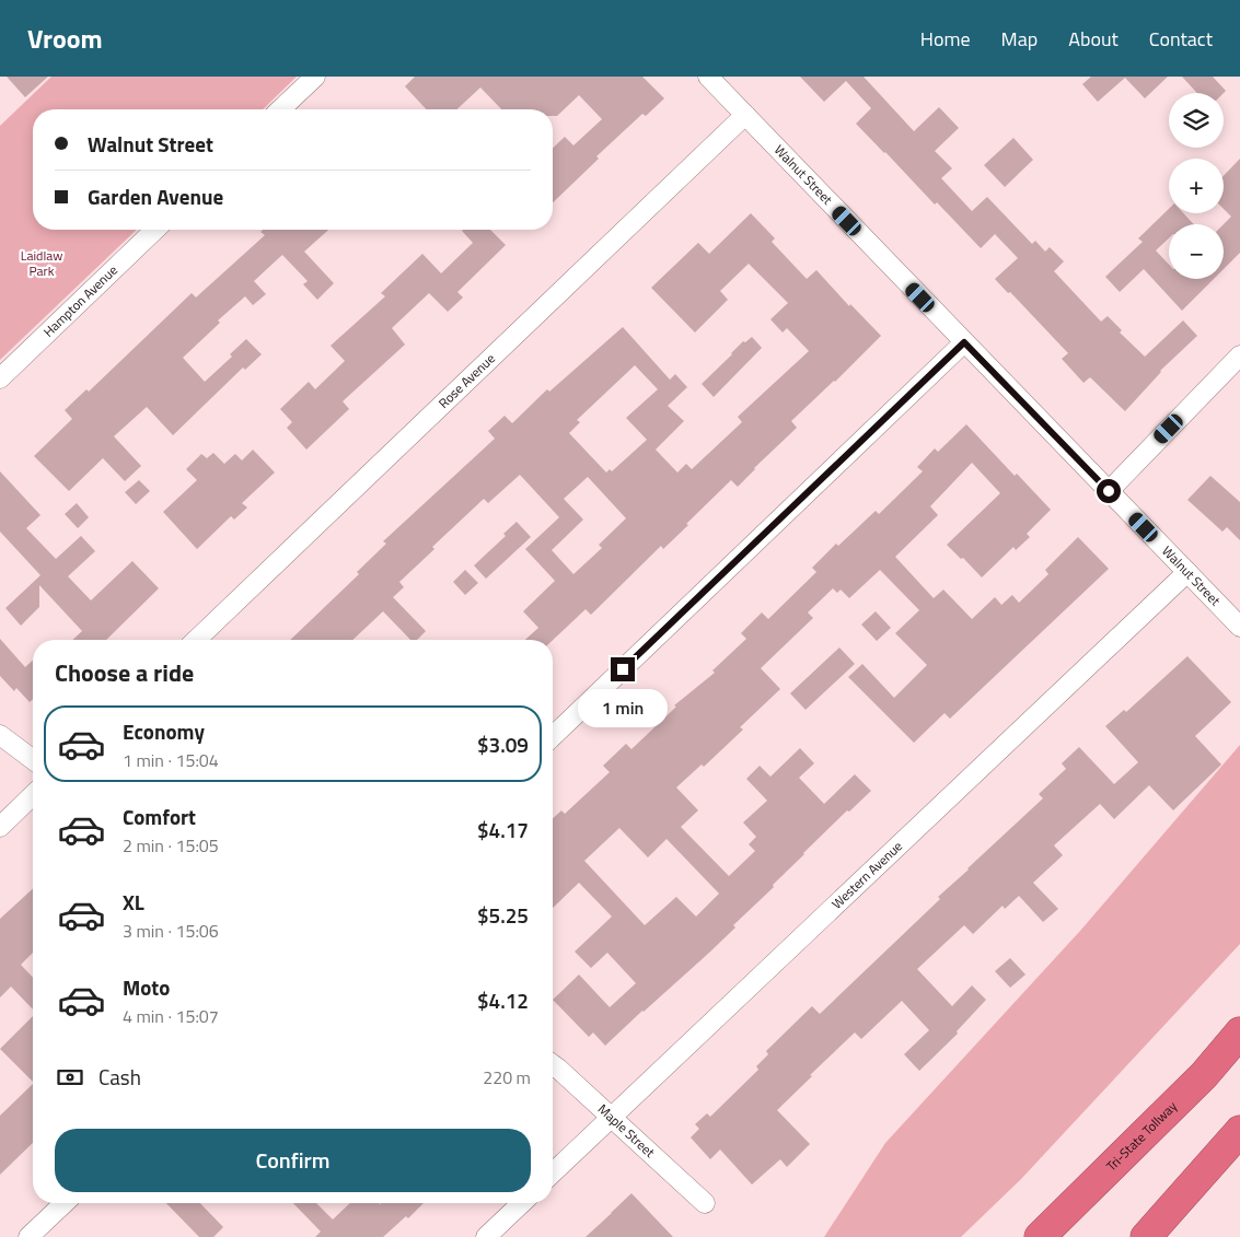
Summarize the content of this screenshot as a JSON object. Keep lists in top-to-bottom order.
{
  "streets": {
    "highway": ["Tri-State Tollway"],
    "street": [
      "Walnut Street",
      "Hampton Avenue",
      "Rose Avenue",
      "Western Avenue",
      "Maple Street"
    ]
  },
  "crossings": [
    ["Walnut Street", "Rose Avenue"],
    ["Walnut Street", "Western Avenue"],
    ["Western Avenue", "Maple Street"]
  ],
  "parks": ["Laidlaw Park"],
  "page": {
    "header": "Vroom",
    "nav": [
      "Home",
      "Map",
      "About",
      "Contact"
    ],
    "map_buttons": ["+", "−"],
    "banner": ["Walnut Street", "Garden Avenue"],
    "heading": "Choose a ride",
    "bubble": "1 min",
    "list": [
      {
        "name": "Economy",
        "note": "1 min · 15:04",
        "value": "$3.09"
      },
      {
        "name": "Comfort",
        "note": "2 min · 15:05",
        "value": "$4.17"
      },
      {
        "name": "XL",
        "note": "3 min · 15:06",
        "value": "$5.25"
      },
      {
        "name": "Moto",
        "note": "4 min · 15:07",
        "value": "$4.12"
      }
    ],
    "pay": ["Cash", "220 m"],
    "buttons": "Confirm"
  }
}
